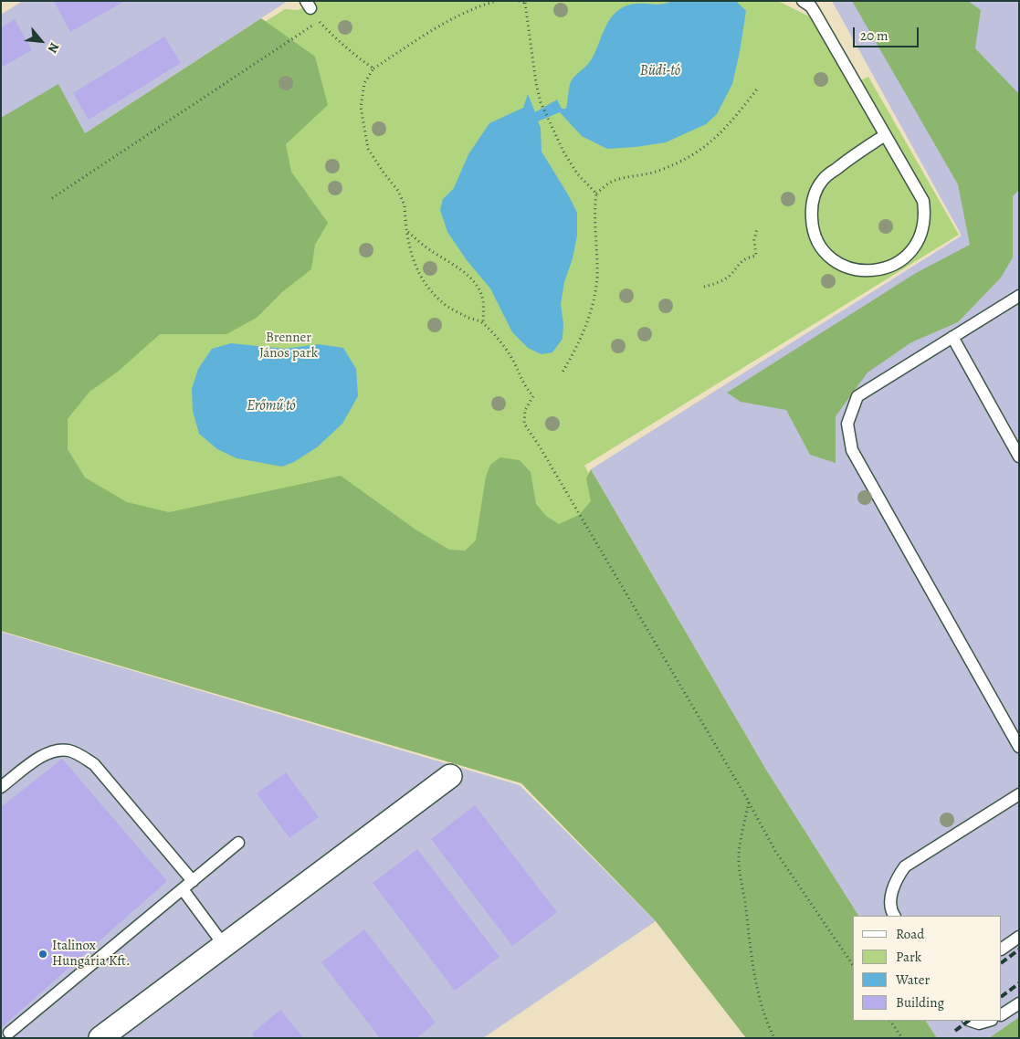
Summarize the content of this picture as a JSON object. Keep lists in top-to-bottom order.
{
  "water": ["Büdi-tó", "Erőmű tó"],
  "parks": ["Brenner János park"],
  "places": ["Italinox Hungária Kft."],
  "legend": [
    "Road",
    "Park",
    "Water",
    "Building"
  ],
  "scale_bar": "20 m",
  "north": "bottom right"
}
